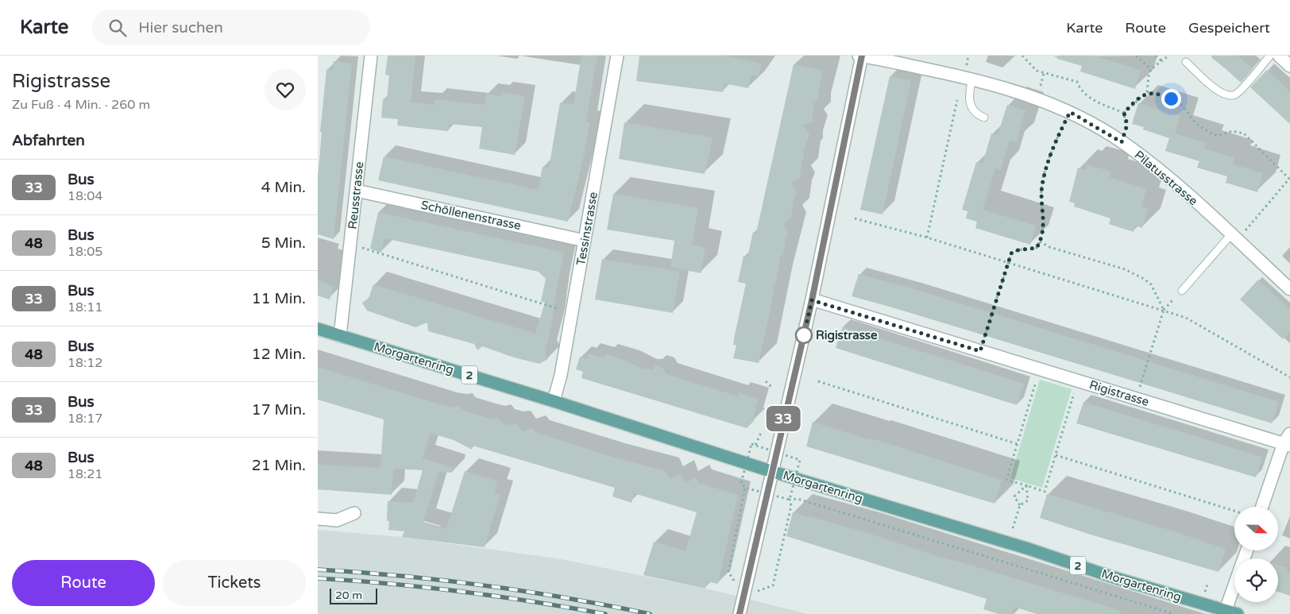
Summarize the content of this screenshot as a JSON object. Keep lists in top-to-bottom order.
{
  "streets": {
    "main road": ["Morgartenring", "2"],
    "street": [
      "Pilatusstrasse",
      "Reusstrasse",
      "Schöllenenstrasse",
      "Tessinstrasse",
      "Rigistrasse"
    ]
  },
  "crossings": [
    ["Reusstrasse", "Schöllenenstrasse"],
    ["Reusstrasse", "Morgartenring"],
    ["Schöllenenstrasse", "Tessinstrasse"],
    ["Tessinstrasse", "Morgartenring"]
  ],
  "places": ["Rigistrasse"],
  "lines": ["bus line 33"],
  "scale_bar": "20 m",
  "north": "right",
  "page": {
    "header": "Karte",
    "search": "Hier suchen",
    "nav": ["Karte", "Route", "Gespeichert"],
    "heading": [
      ["Rigistrasse", "Zu Fuß · 4 Min. · 260 m"],
      "Abfahrten"
    ],
    "on_map": "33",
    "list": [
      {
        "mark": "33",
        "name": "Bus",
        "note": "18:04",
        "value": "4 Min."
      },
      {
        "mark": "48",
        "name": "Bus",
        "note": "18:05",
        "value": "5 Min."
      },
      {
        "mark": "33",
        "name": "Bus",
        "note": "18:11",
        "value": "11 Min."
      },
      {
        "mark": "48",
        "name": "Bus",
        "note": "18:12",
        "value": "12 Min."
      },
      {
        "mark": "33",
        "name": "Bus",
        "note": "18:17",
        "value": "17 Min."
      },
      {
        "mark": "48",
        "name": "Bus",
        "note": "18:21",
        "value": "21 Min."
      }
    ],
    "buttons": ["Route", "Tickets"],
    "scale": "20 m"
  }
}
